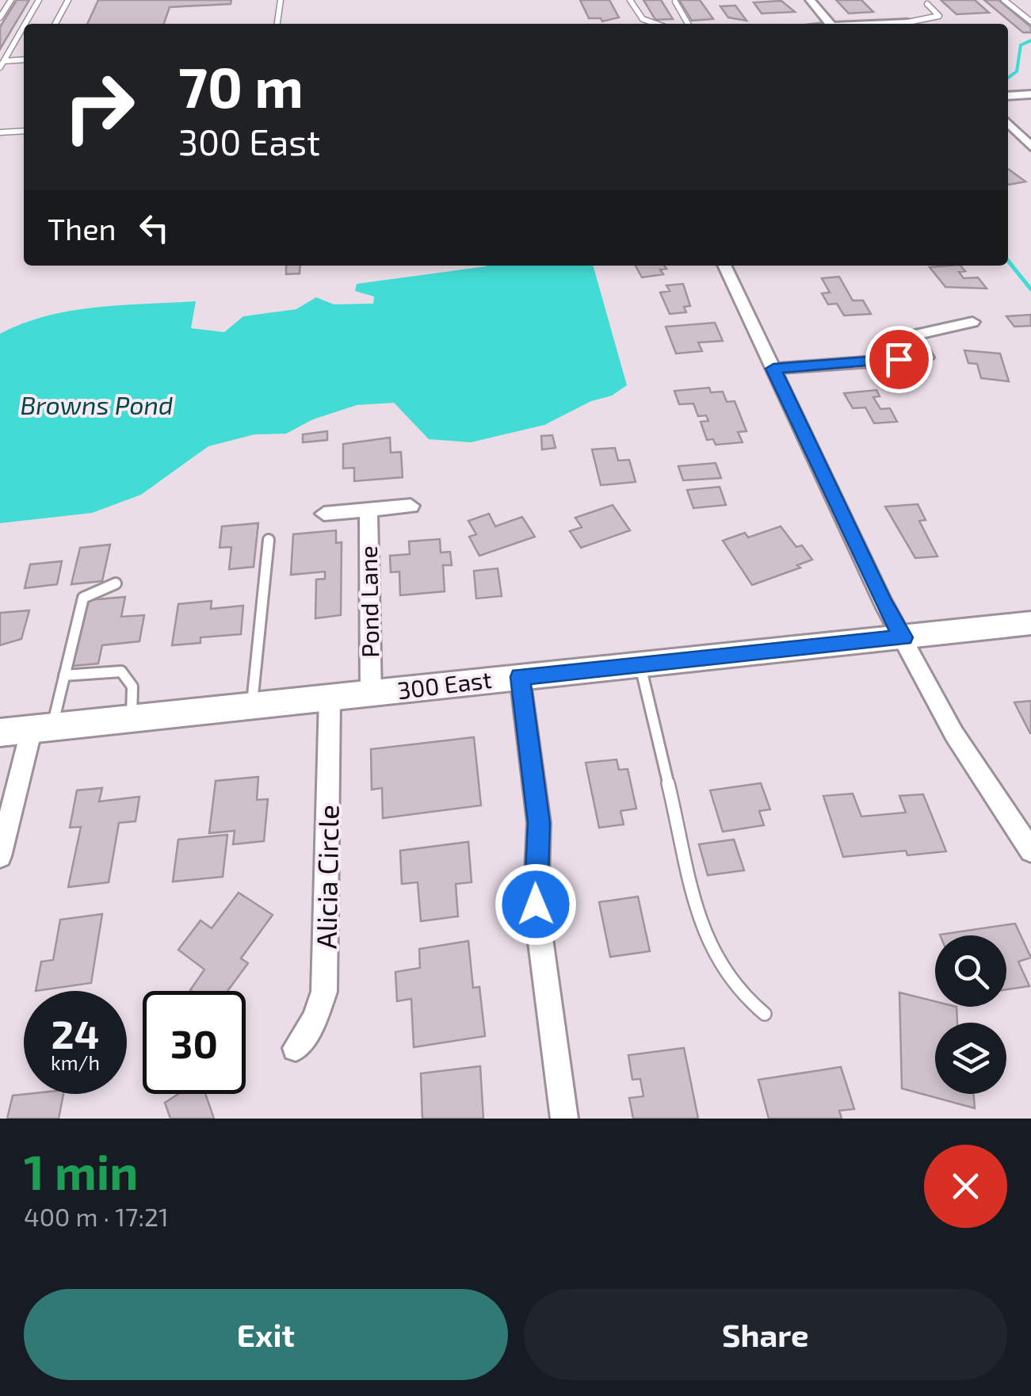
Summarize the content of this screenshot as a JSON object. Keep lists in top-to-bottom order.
{
  "streets": {
    "main road": ["300 East"],
    "street": ["Pond Lane", "Alicia Circle"]
  },
  "crossings": [
    ["Pond Lane", "300 East"],
    ["300 East", "Alicia Circle"]
  ],
  "water": ["Browns Pond"],
  "page": {
    "turn": ["70 m", "300 East"],
    "then": "Then",
    "speed": "24 km/h",
    "limit": "30",
    "heading": ["1 min", "400 m · 17:21"],
    "buttons": ["Exit", "Share"]
  }
}
